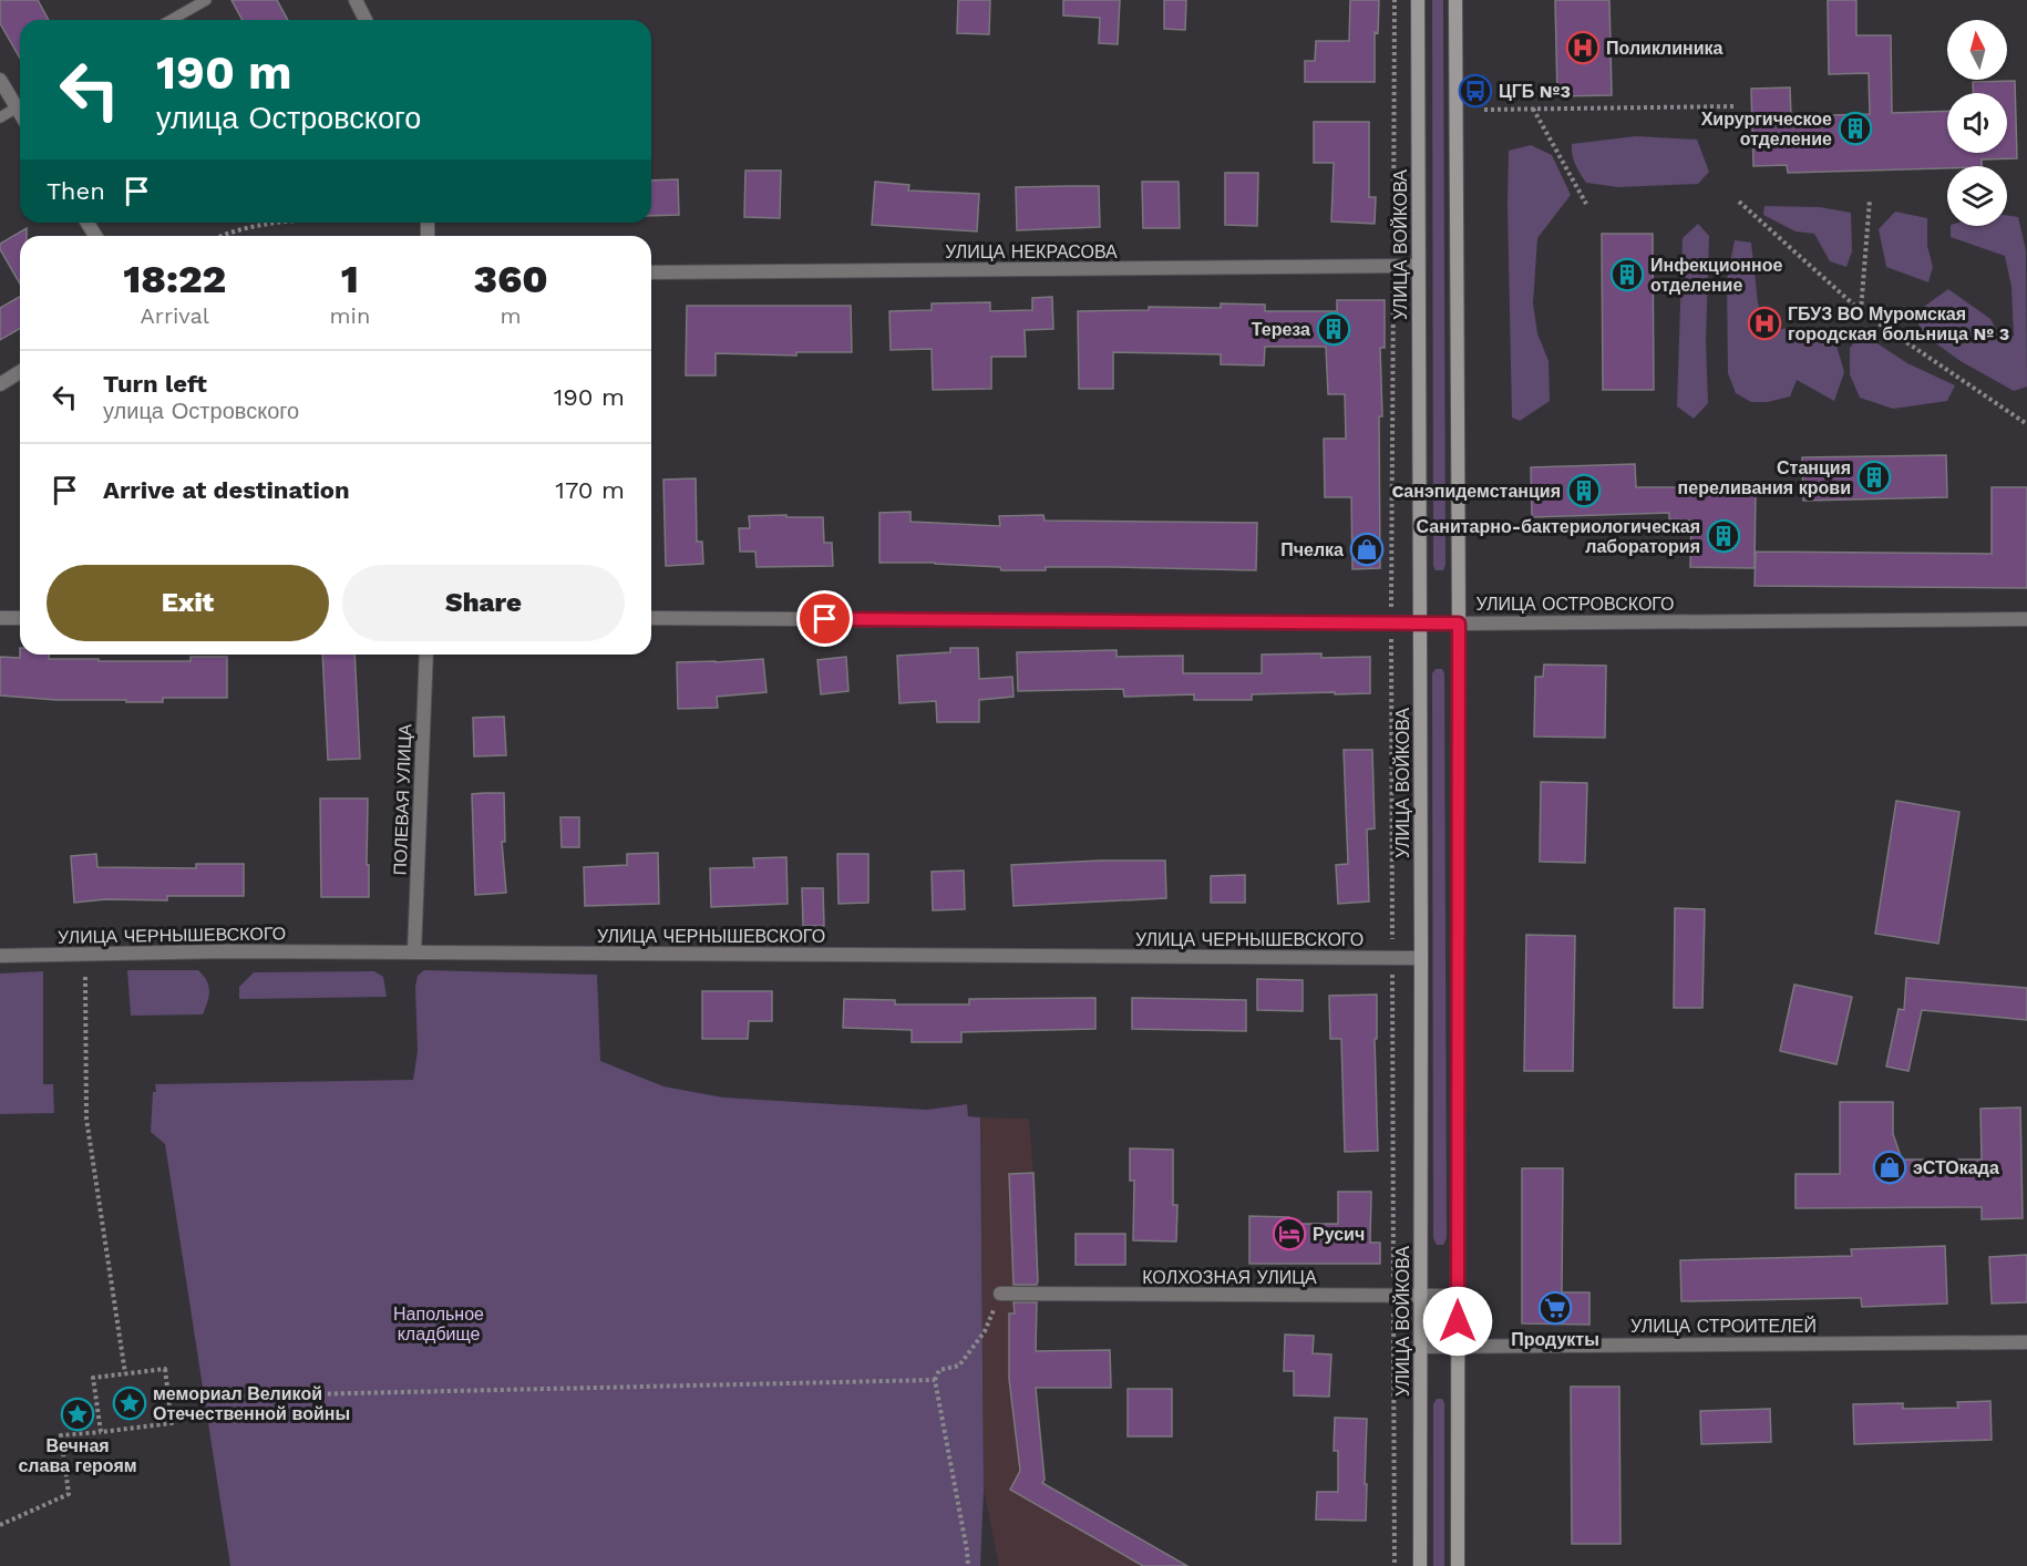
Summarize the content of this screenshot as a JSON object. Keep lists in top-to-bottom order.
{
  "streets": {
    "main road": ["УЛИЦА ВОЙКОВА"],
    "street": [
      "УЛИЦА НЕКРАСОВА",
      "УЛИЦА ОСТРОВСКОГО",
      "ПОЛЕВАЯ УЛИЦА",
      "УЛИЦА ЧЕРНЫШЕВСКОГО",
      "КОЛХОЗНАЯ УЛИЦА",
      "УЛИЦА СТРОИТЕЛЕЙ"
    ]
  },
  "crossings": [
    ["УЛИЦА ВОЙКОВА", "УЛИЦА НЕКРАСОВА"],
    ["УЛИЦА ВОЙКОВА", "УЛИЦА ОСТРОВСКОГО"],
    ["УЛИЦА ВОЙКОВА", "УЛИЦА ЧЕРНЫШЕВСКОГО"],
    ["УЛИЦА ВОЙКОВА", "КОЛХОЗНАЯ УЛИЦА"],
    ["УЛИЦА ВОЙКОВА", "УЛИЦА СТРОИТЕЛЕЙ"],
    ["ПОЛЕВАЯ УЛИЦА", "УЛИЦА ЧЕРНЫШЕВСКОГО"]
  ],
  "parks": ["Напольное кладбище"],
  "places": {
    "hospital": ["Поликлиника", "ГБУЗ ВО Муромская городская больница № 3"],
    "bus stop": ["ЦГБ №3"],
    "building": [
      "Хирургическое отделение",
      "Инфекционное отделение",
      "Тереза",
      "Станция переливания крови",
      "Cанэпидемстанция",
      "Санитарно-бактериологическая лаборатория"
    ],
    "shop": ["Пчелка", "эСТОкада"],
    "hotel": ["Русич"],
    "supermarket": ["Продукты"],
    "place": ["мемориал Великой Отечественной войны", "Вечная слава героям"]
  },
  "north": "top",
  "page": {
    "turn": ["190 m", "улица Островского"],
    "then": "Then",
    "eta": [
      "18:22",
      "Arrival",
      "1",
      "min",
      "360",
      "m"
    ],
    "list": [
      {
        "name": "Turn left",
        "note": "улица Островского",
        "value": "190 m"
      },
      {
        "name": "Arrive at destination",
        "value": "170 m"
      }
    ],
    "buttons": ["Exit", "Share"]
  }
}
